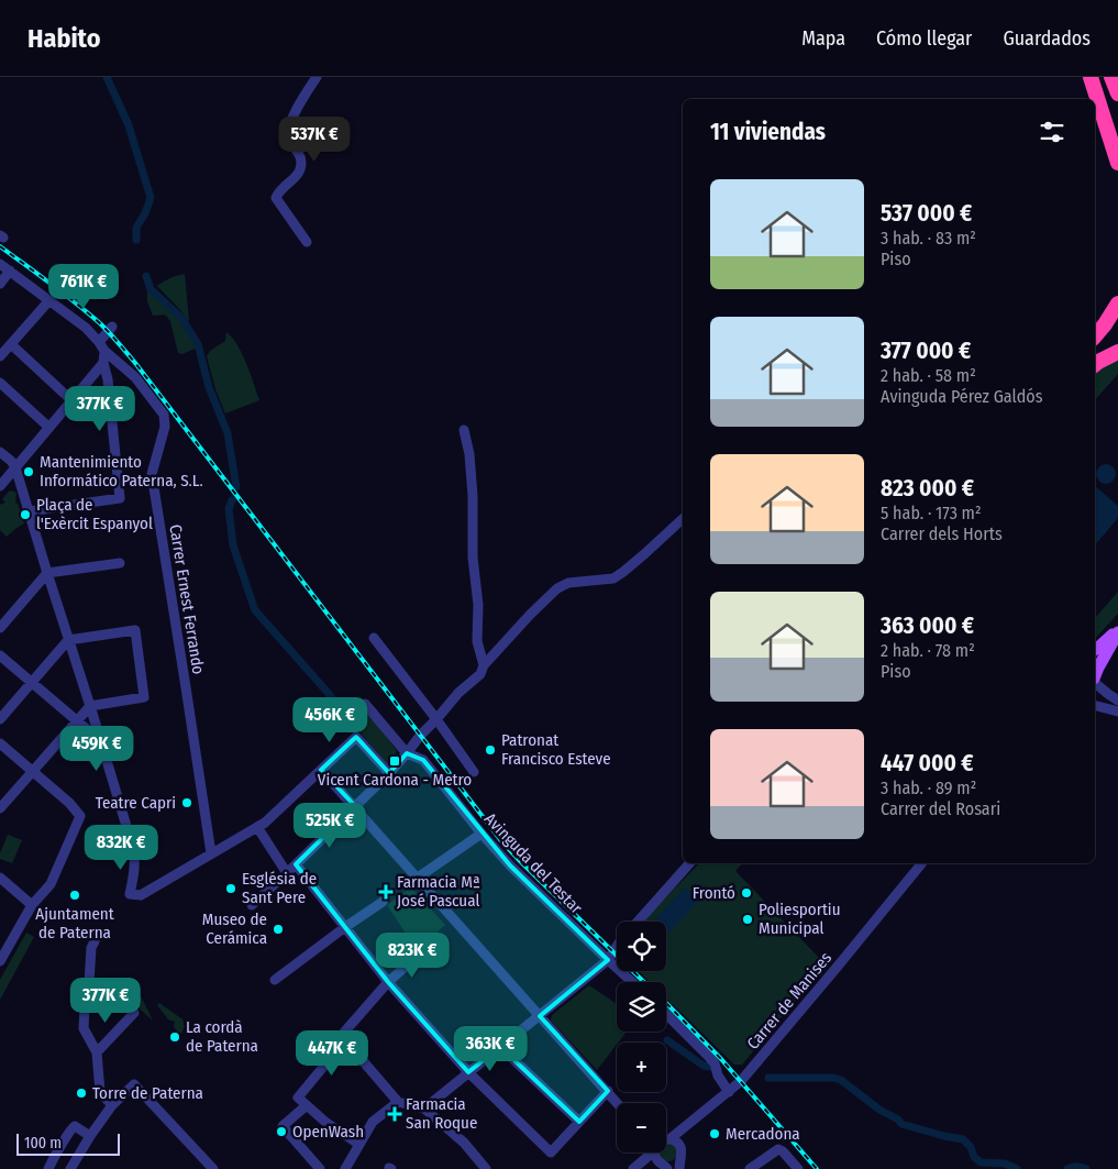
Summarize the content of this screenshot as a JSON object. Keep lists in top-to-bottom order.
{
  "streets": {
    "street": ["Carrer Ernest Ferrando", "Avinguda del Testar", "Carrer de Manises"]
  },
  "places": {
    "other": [
      "Mantenimiento Informático Paterna, S.L.",
      "Plaça de l'Exèrcit Espanyol",
      "Patronat Francisco Esteve",
      "Teatre Capri",
      "Església de Sant Pere",
      "Frontó",
      "Ajuntament de Paterna",
      "Poliesportiu Municipal",
      "Museo de Cerámica",
      "La cordà de Paterna",
      "Torre de Paterna",
      "OpenWash",
      "Mercadona"
    ],
    "transit": ["Vicent Cardona - Metro"],
    "health": ["Farmacia Mª José Pascual", "Farmacia San Roque"]
  },
  "scale_bar": "100 m",
  "page": {
    "header": "Habito",
    "nav": ["Mapa", "Cómo llegar", "Guardados"],
    "heading": "11 viviendas",
    "price": [
      "537K €",
      "761K €",
      "377K €",
      "456K €",
      "459K €",
      "525K €",
      "832K €",
      "823K €",
      "377K €",
      "363K €",
      "447K €"
    ],
    "list": [
      {
        "name": "537 000 €",
        "note": "3 hab. · 83 m² · Piso"
      },
      {
        "name": "377 000 €",
        "note": "2 hab. · 58 m² · Avinguda Pérez Galdós"
      },
      {
        "name": "823 000 €",
        "note": "5 hab. · 173 m² · Carrer dels Horts"
      },
      {
        "name": "363 000 €",
        "note": "2 hab. · 78 m² · Piso"
      },
      {
        "name": "447 000 €",
        "note": "3 hab. · 89 m² · Carrer del Rosari"
      }
    ],
    "map_buttons": ["+", "−"],
    "scale": "100 m"
  }
}
